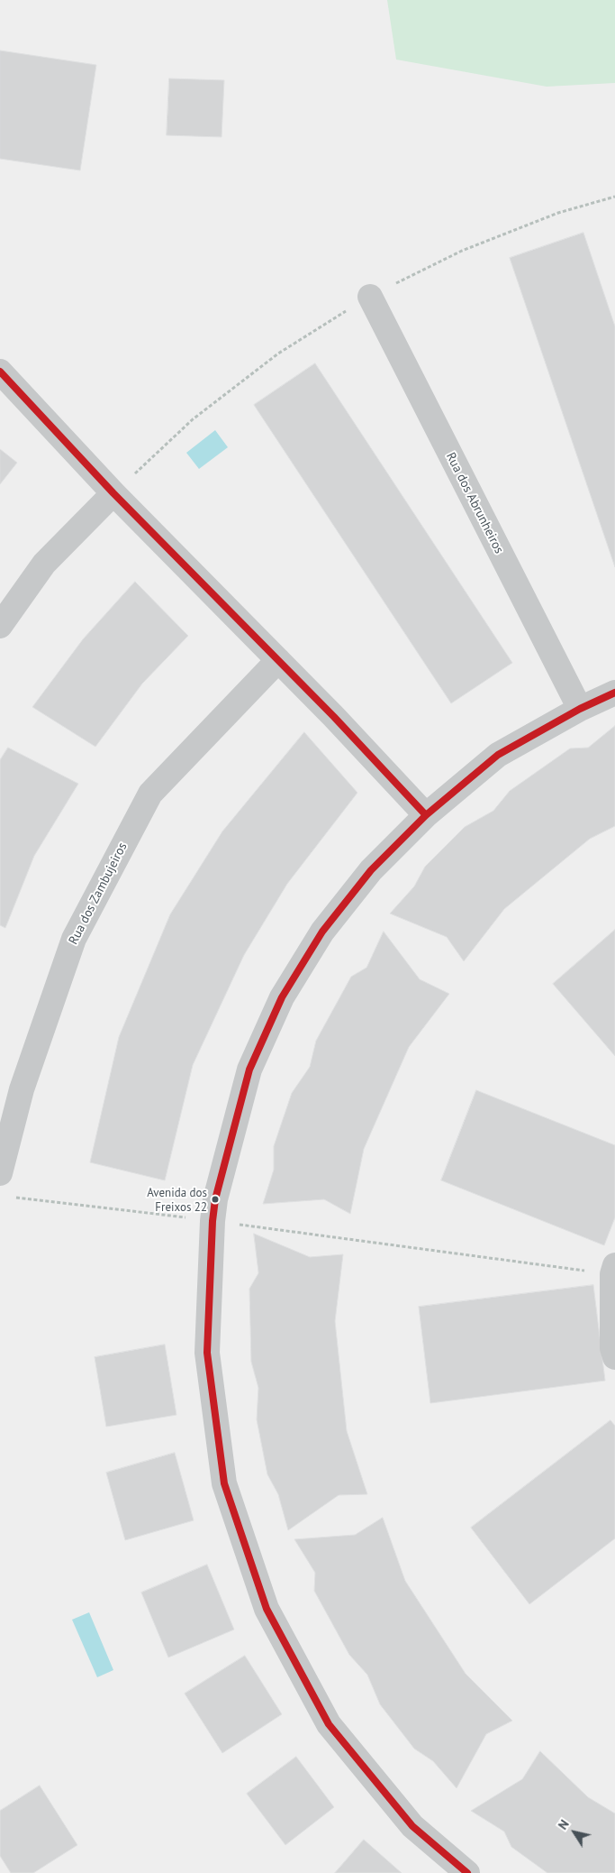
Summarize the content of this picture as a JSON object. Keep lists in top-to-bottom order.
{
  "streets": {
    "street": ["Rua dos Abrunheiros", "Rua dos Zambujeiros"]
  },
  "places": ["Avenida dos Freixos 22"],
  "north": "top left"
}
